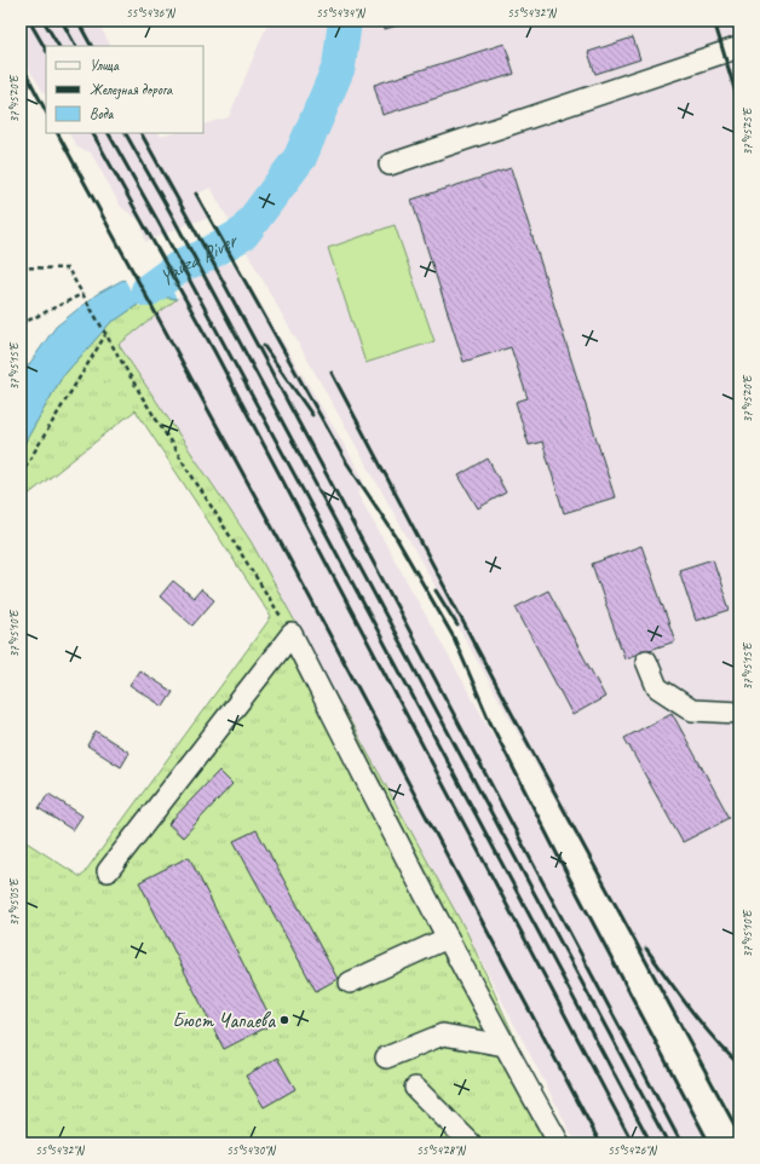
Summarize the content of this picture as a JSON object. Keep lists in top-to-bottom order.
{
  "water": ["Yauza River"],
  "places": ["Бюст Чапаева"],
  "legend": ["Улица", "Железная дорога", "Вода"],
  "coordinates": [
    "55°54'36\"N",
    "55°54'34\"N",
    "55°54'32\"N",
    "37°45'20\"E",
    "37°45'25\"E",
    "37°45'15\"E",
    "37°45'10\"E",
    "37°45'05\"E",
    "55°54'30\"N",
    "55°54'28\"N",
    "55°54'26\"N"
  ]
}
